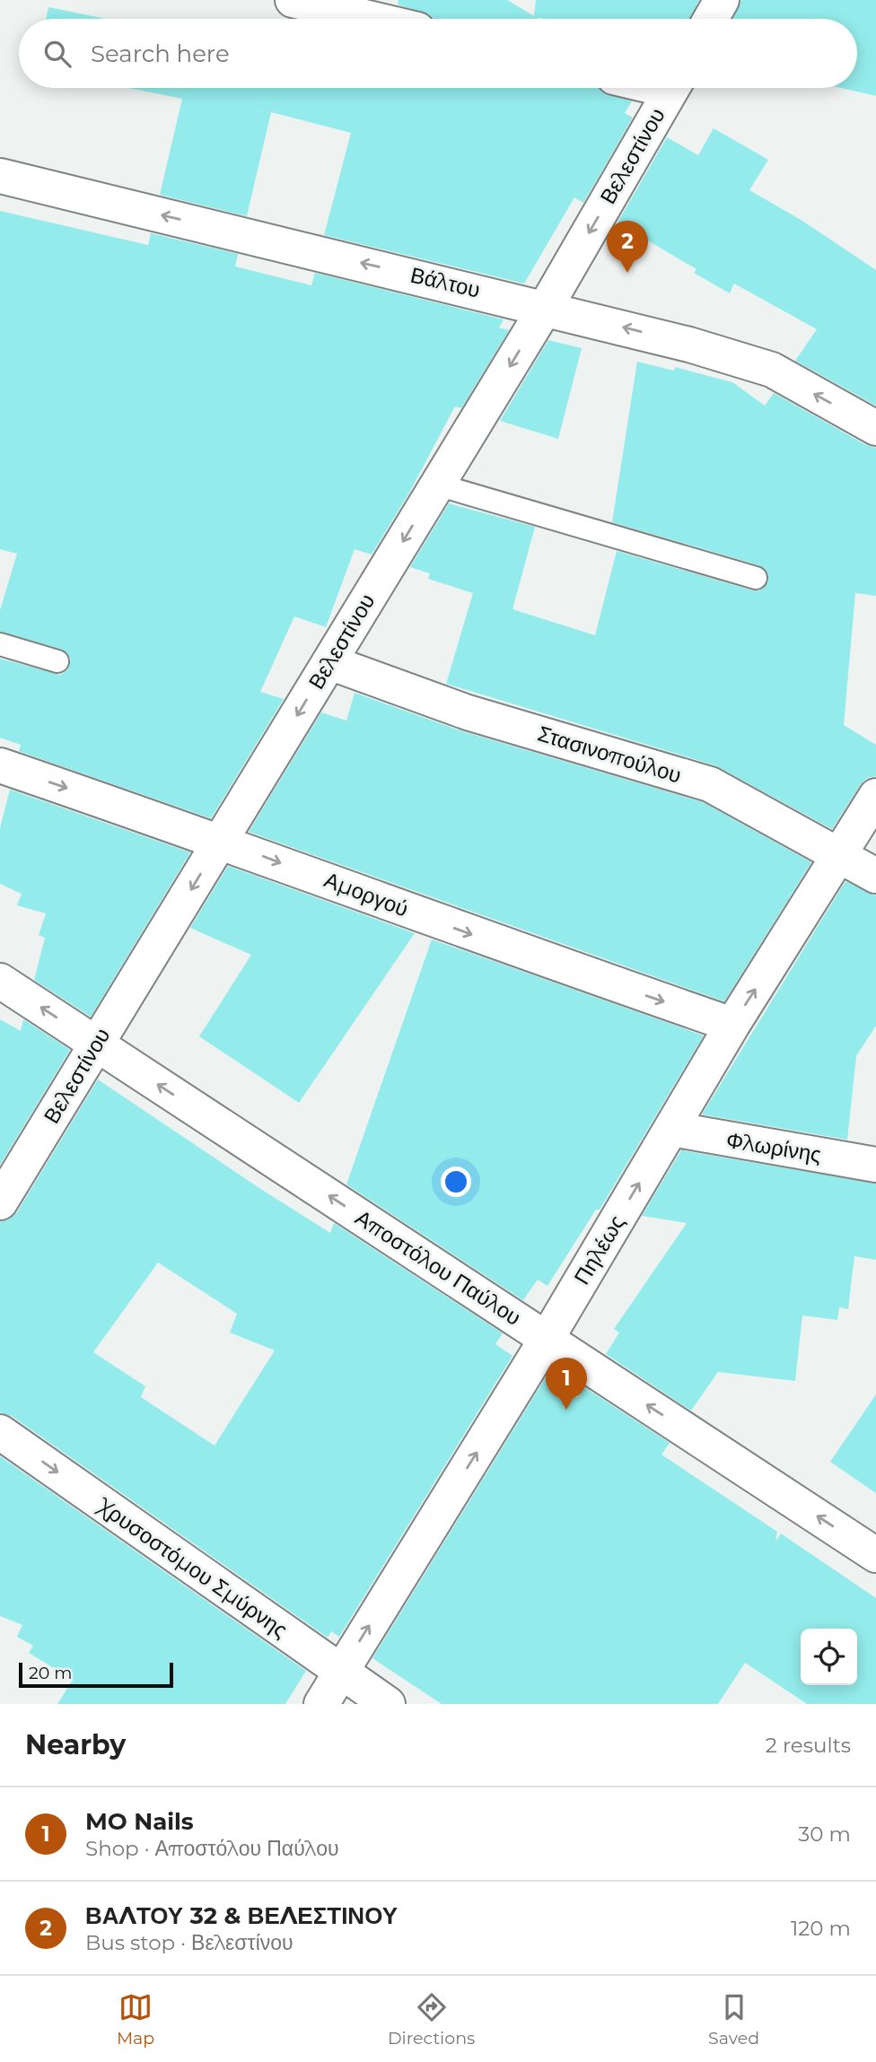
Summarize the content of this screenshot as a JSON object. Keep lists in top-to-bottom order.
{
  "streets": {
    "street": [
      "Βελεστίνου",
      "Βάλτου",
      "Στασινοπούλου",
      "Αμοργού",
      "Φλωρίνης",
      "Πηλέως",
      "Αποστόλου Παύλου",
      "Χρυσοστόμου Σμύρνης"
    ]
  },
  "crossings": [
    ["Βελεστίνου", "Βάλτου"],
    ["Βελεστίνου", "Στασινοπούλου"],
    ["Βελεστίνου", "Αμοργού"],
    ["Βελεστίνου", "Αποστόλου Παύλου"],
    ["Στασινοπούλου", "Πηλέως"],
    ["Αμοργού", "Πηλέως"],
    ["Φλωρίνης", "Πηλέως"],
    ["Πηλέως", "Αποστόλου Παύλου"],
    ["Πηλέως", "Χρυσοστόμου Σμύρνης"]
  ],
  "one_way": [
    "Βελεστίνου",
    "Βάλτου",
    "Αμοργού",
    "Πηλέως",
    "Αποστόλου Παύλου",
    "Χρυσοστόμου Σμύρνης"
  ],
  "scale_bar": "20 m",
  "page": {
    "search": "Search here",
    "pins": ["2", "1"],
    "scale": "20 m",
    "heading": ["Nearby", "2 results"],
    "list": [
      {
        "mark": "1",
        "name": "MO Nails",
        "note": "Shop · Αποστόλου Παύλου",
        "value": "30 m"
      },
      {
        "mark": "2",
        "name": "ΒΑΛΤΟΥ 32 & ΒΕΛΕΣΤΙΝΟΥ",
        "note": "Bus stop · Βελεστίνου",
        "value": "120 m"
      }
    ],
    "nav": ["Map", "Directions", "Saved"]
  }
}
